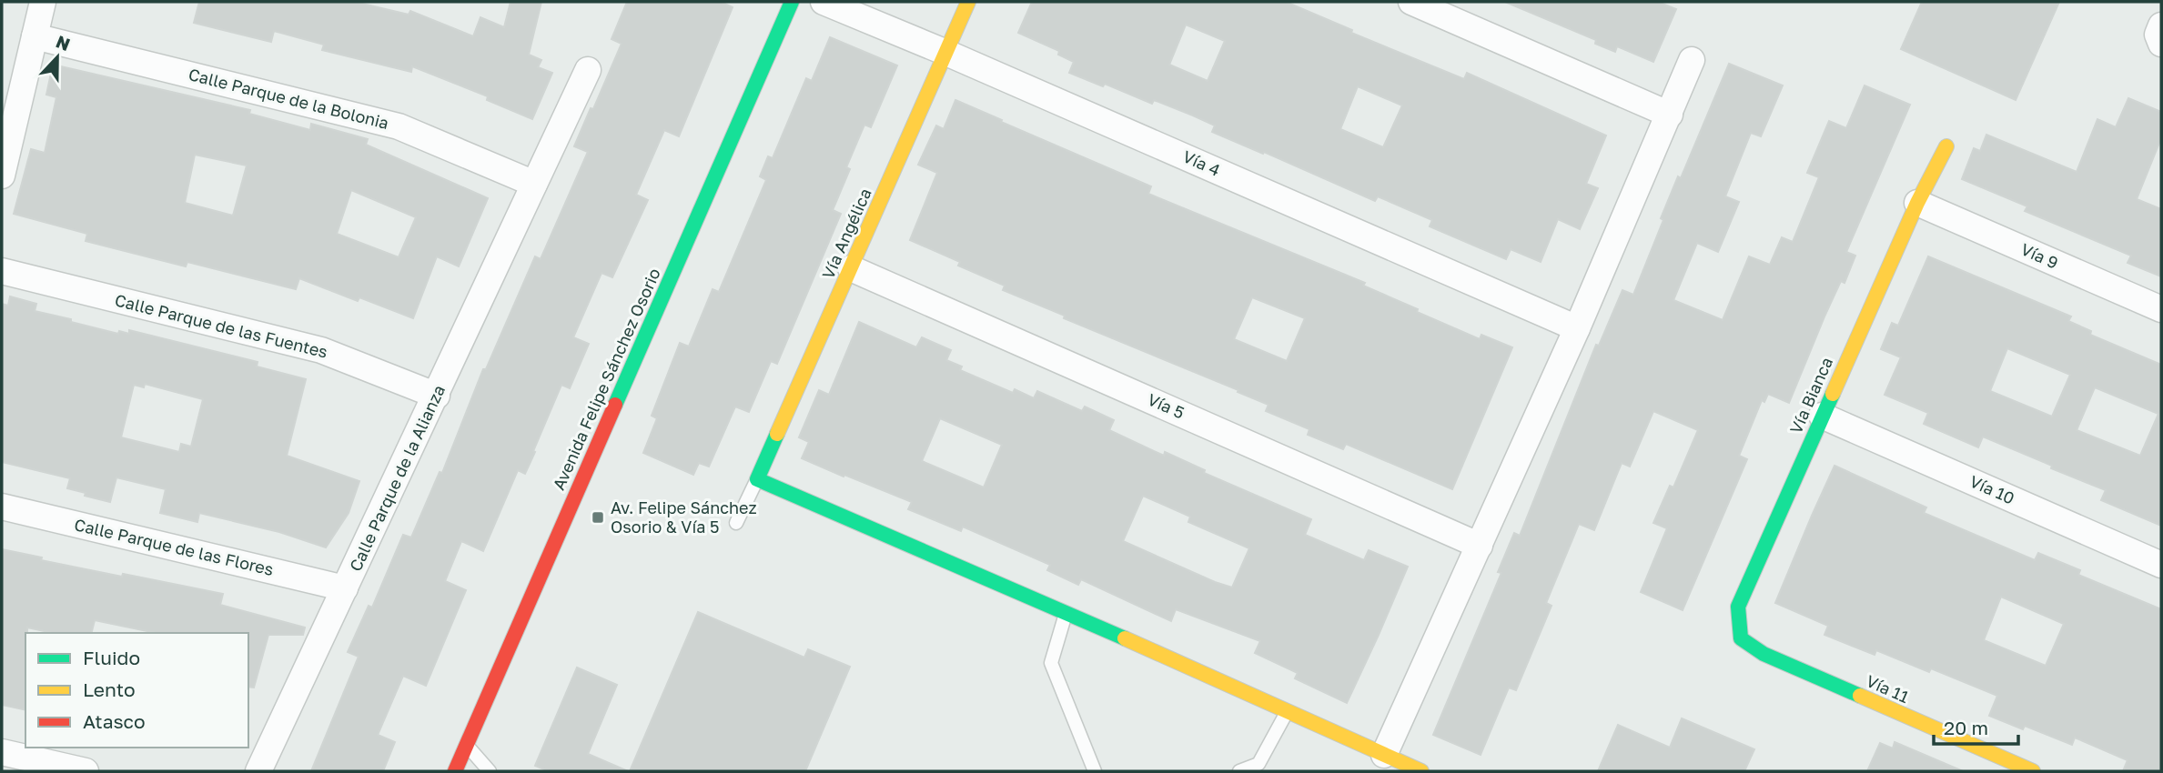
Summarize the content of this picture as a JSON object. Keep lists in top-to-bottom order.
{
  "streets": {
    "street": [
      "Calle Parque de la Bolonia",
      "Vía 4",
      "Vía Angélica",
      "Vía 9",
      "Calle Parque de las Fuentes",
      "Avenida Felipe Sánchez Osorio",
      "Vía Bianca",
      "Vía 5",
      "Calle Parque de la Alianza",
      "Vía 10",
      "Calle Parque de las Flores",
      "Vía 11"
    ]
  },
  "crossings": [
    ["Calle Parque de la Bolonia", "Calle Parque de la Alianza"],
    ["Vía 4", "Vía Angélica"],
    ["Vía Angélica", "Vía 5"],
    ["Vía 9", "Vía Bianca"],
    ["Calle Parque de las Fuentes", "Calle Parque de la Alianza"],
    ["Vía Bianca", "Vía 10"],
    ["Vía Bianca", "Vía 11"],
    ["Calle Parque de la Alianza", "Calle Parque de las Flores"]
  ],
  "places": {
    "transit": ["Av. Felipe Sánchez Osorio & Vía 5"]
  },
  "legend": ["Fluido", "Lento", "Atasco"],
  "scale_bar": "20 m",
  "north": "top"
}
